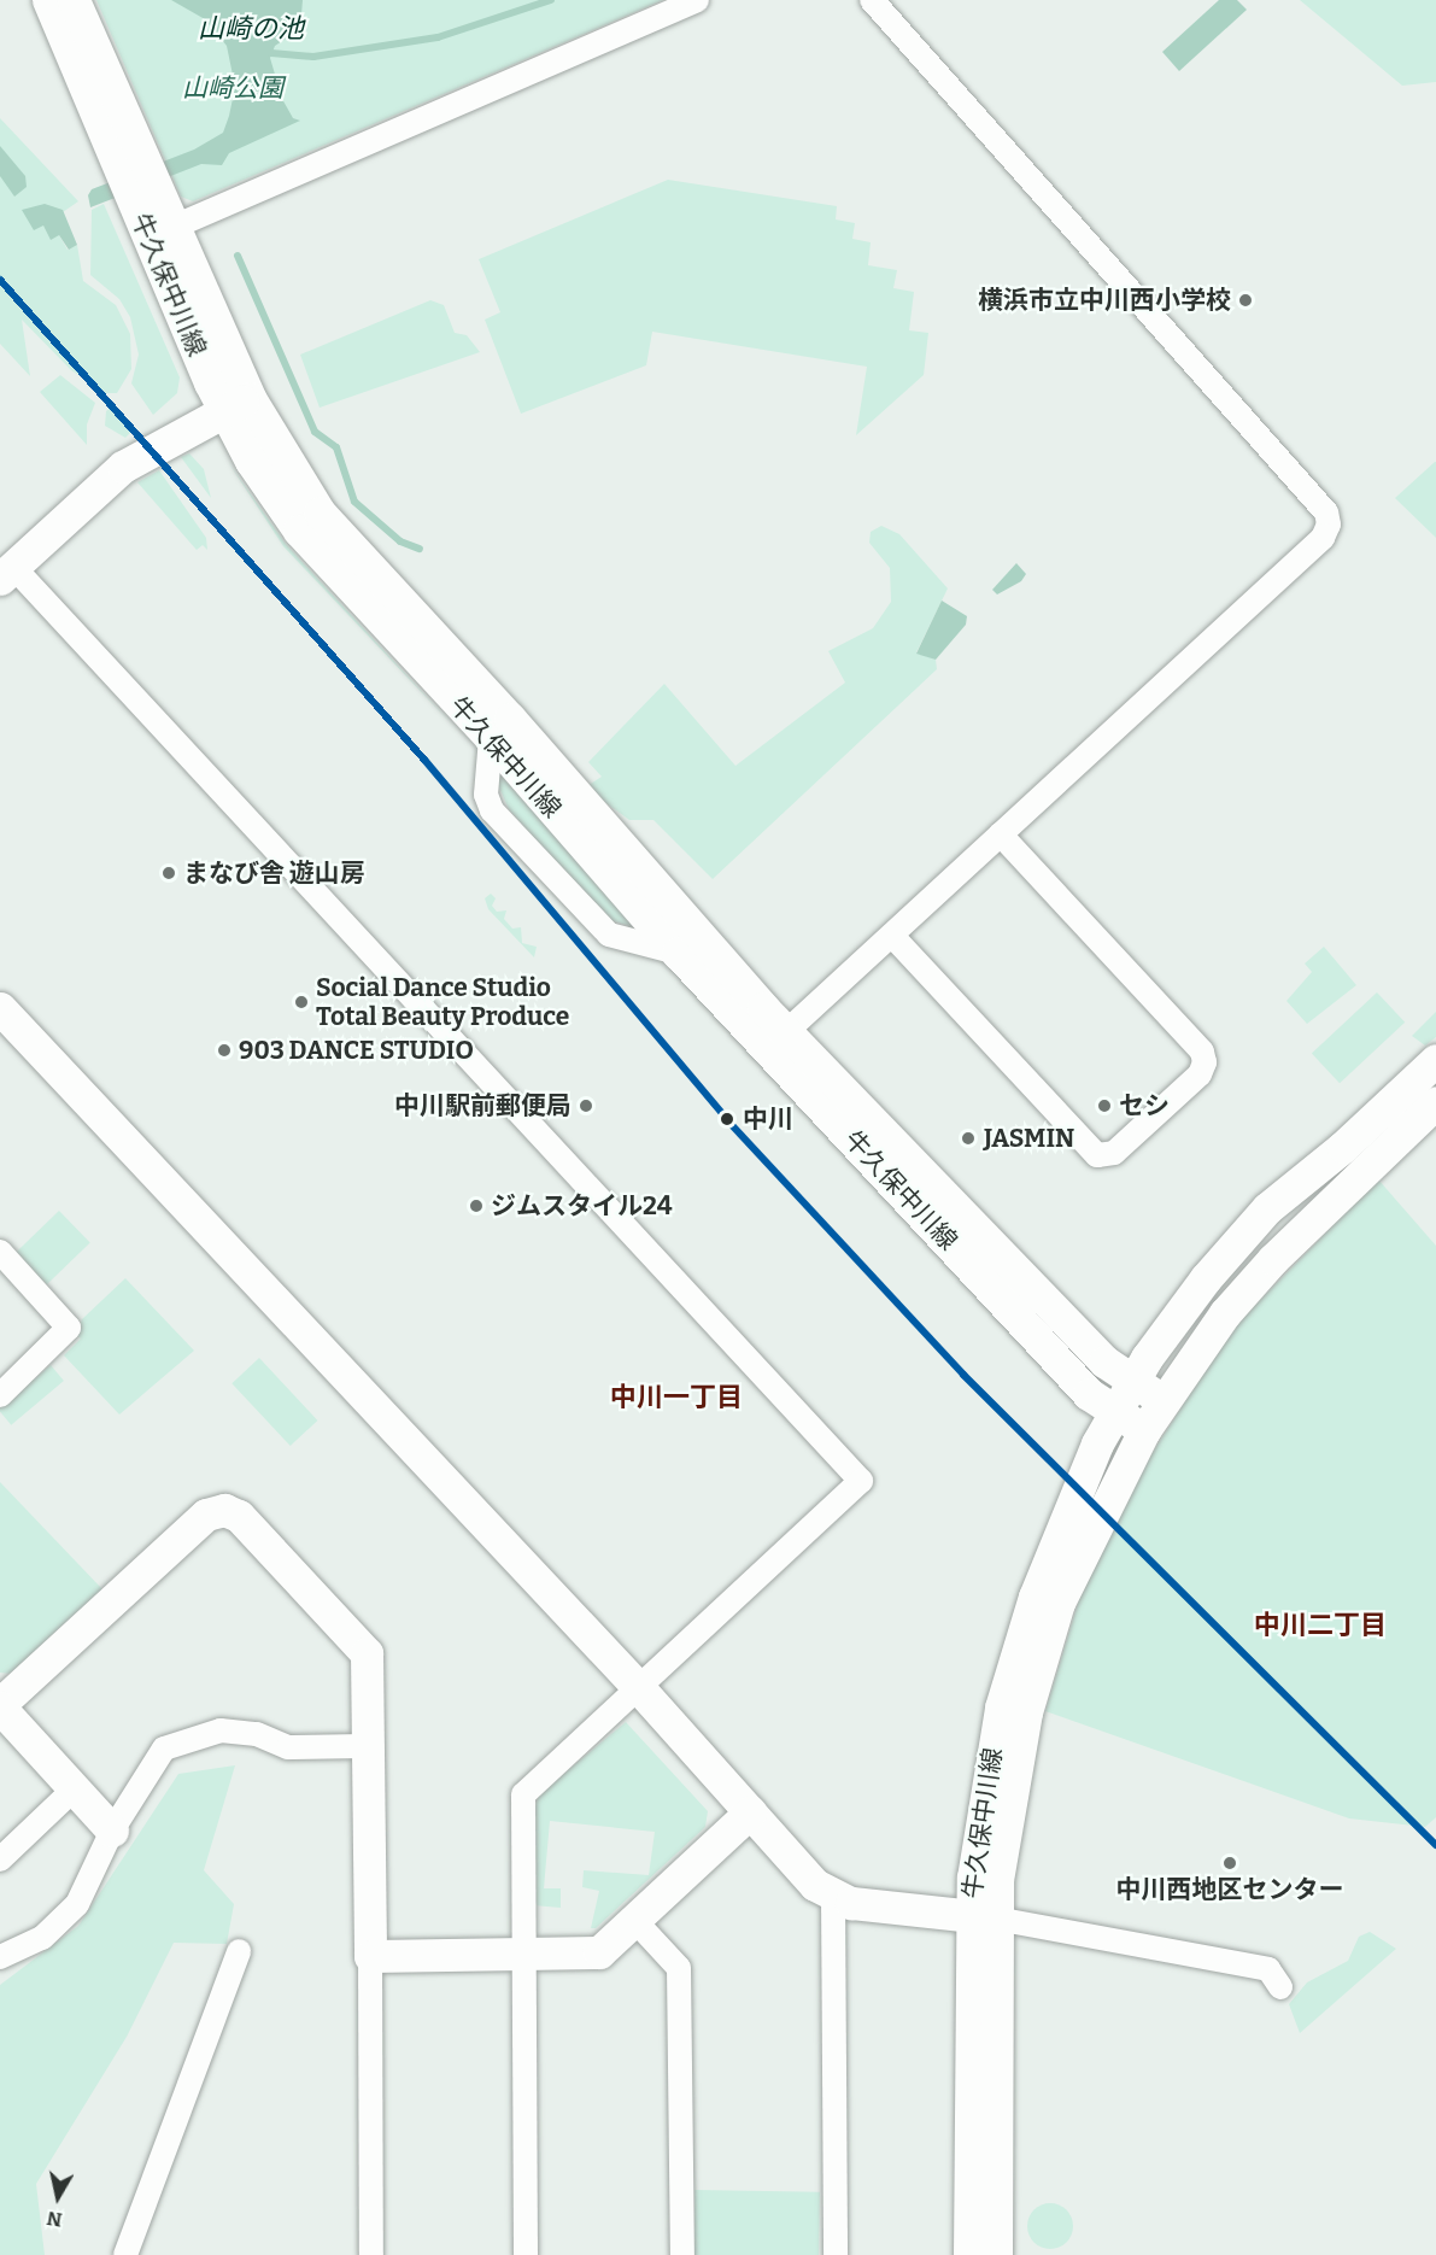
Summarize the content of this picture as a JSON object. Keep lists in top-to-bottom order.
{
  "streets": {
    "street": ["牛久保中川線"]
  },
  "districts": ["中川一丁目", "中川二丁目"],
  "water": ["山崎の池"],
  "parks": ["山崎公園"],
  "places": [
    "横浜市立中川西小学校",
    "まなび舎 遊山房",
    "Social Dance Studio Total Beauty Produce",
    "903 DANCE STUDIO",
    "中川駅前郵便局",
    "セシ",
    "中川",
    "JASMIN",
    "ジムスタイル24",
    "中川西地区センター"
  ],
  "north": "bottom"
}
